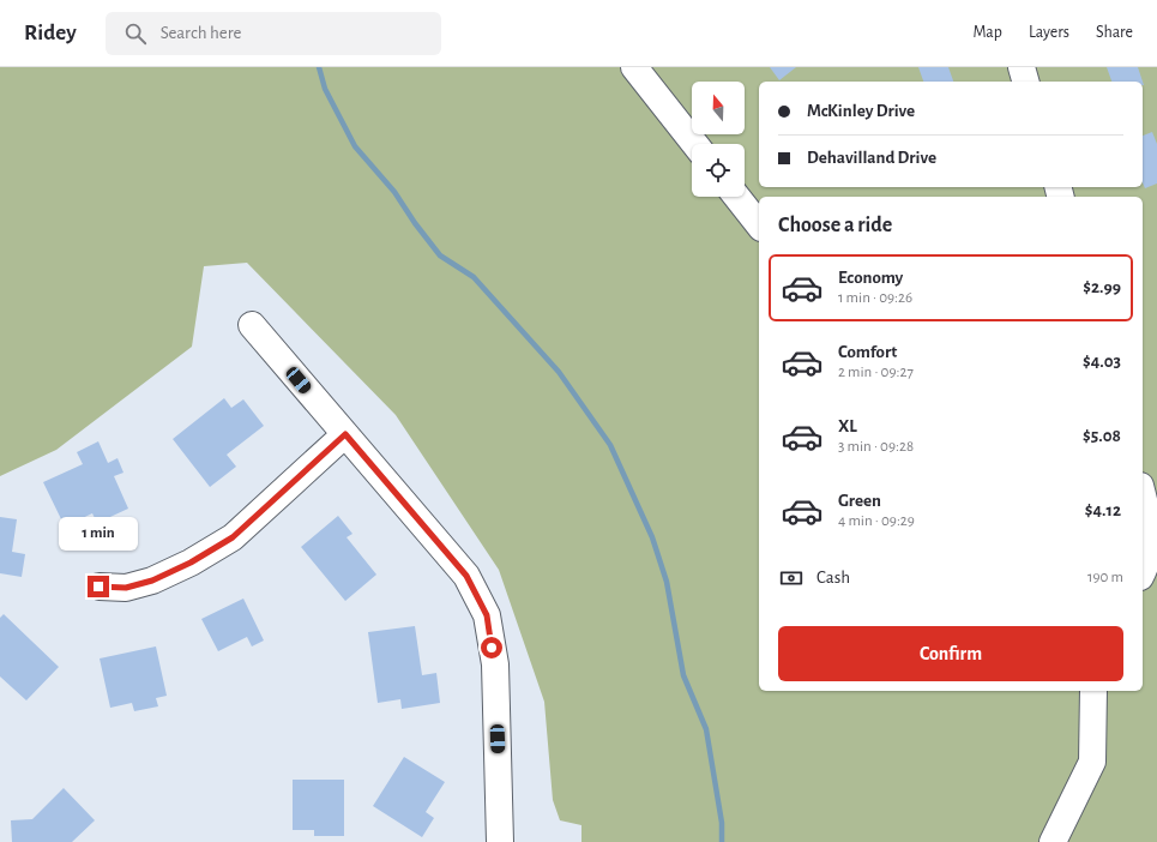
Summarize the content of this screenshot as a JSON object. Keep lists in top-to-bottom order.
{
  "north": "top",
  "page": {
    "header": "Ridey",
    "search": "Search here",
    "nav": ["Map", "Layers", "Share"],
    "banner": ["McKinley Drive", "Dehavilland Drive"],
    "heading": "Choose a ride",
    "list": [
      {
        "name": "Economy",
        "note": "1 min · 09:26",
        "value": "$2.99"
      },
      {
        "name": "Comfort",
        "note": "2 min · 09:27",
        "value": "$4.03"
      },
      {
        "name": "XL",
        "note": "3 min · 09:28",
        "value": "$5.08"
      },
      {
        "name": "Green",
        "note": "4 min · 09:29",
        "value": "$4.12"
      }
    ],
    "bubble": "1 min",
    "pay": ["Cash", "190 m"],
    "buttons": "Confirm"
  }
}
